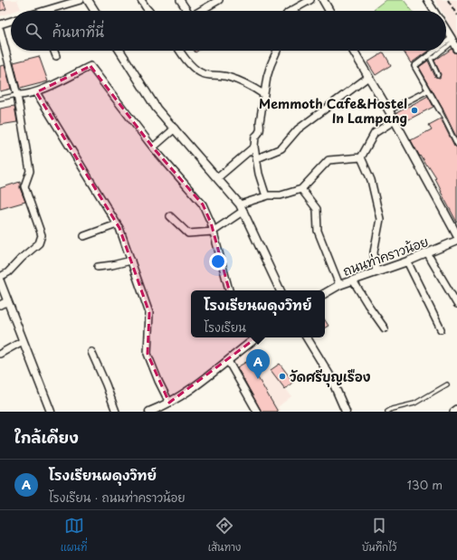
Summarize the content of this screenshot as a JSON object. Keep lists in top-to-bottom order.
{
  "streets": {
    "street": ["ถนนท่าคราวน้อย"]
  },
  "places": ["Memmoth Cafe&Hostel In Lampang", "วัดศรีบุญเรือง"],
  "page": {
    "search": "ค้นหาที่นี่",
    "popup": ["โรงเรียนผดุงวิทย์", "โรงเรียน"],
    "pins": "A",
    "heading": "ใกล้เคียง",
    "list": [
      {
        "mark": "A",
        "name": "โรงเรียนผดุงวิทย์",
        "note": "โรงเรียน · ถนนท่าคราวน้อย",
        "value": "130 m"
      }
    ],
    "nav": ["แผนที่", "เส้นทาง", "บันทึกไว้"]
  }
}
